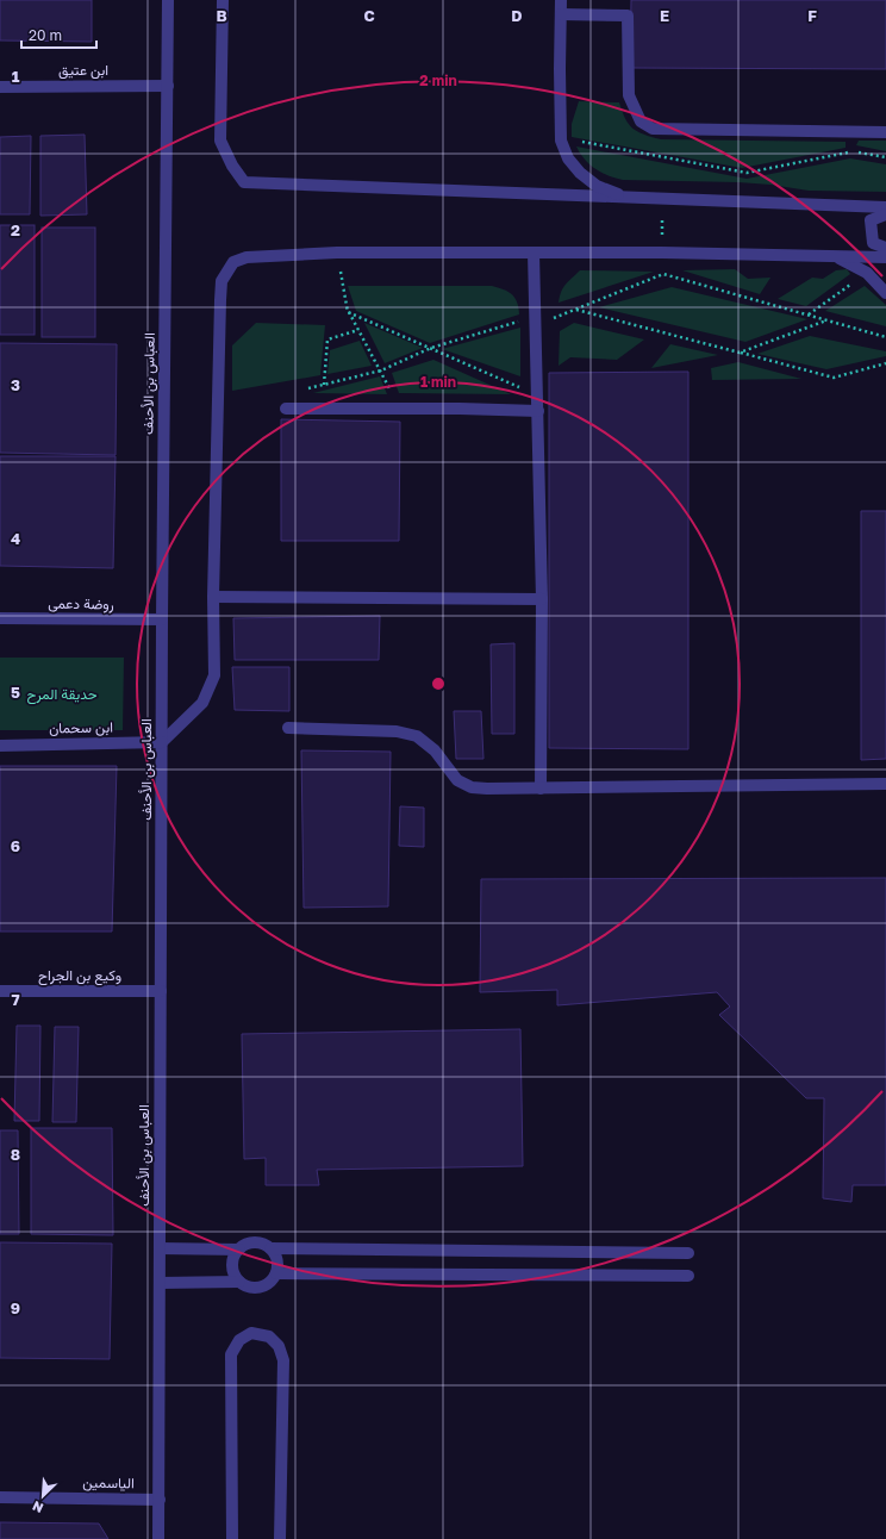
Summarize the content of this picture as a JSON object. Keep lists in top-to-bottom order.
{
  "streets": {
    "street": [
      "ابن عتيق",
      "العباس بن الأحنف",
      "روضة دعمى",
      "ابن سحمان",
      "وكيع بن الجراح",
      "الياسمين"
    ]
  },
  "crossings": [
    ["ابن عتيق", "العباس بن الأحنف"],
    ["العباس بن الأحنف", "روضة دعمى"],
    ["العباس بن الأحنف", "ابن سحمان"],
    ["العباس بن الأحنف", "وكيع بن الجراح"],
    ["العباس بن الأحنف", "الياسمين"]
  ],
  "parks": ["حديقة المرح"],
  "scale_bar": "20 m",
  "north": "bottom left",
  "grid": {
    "columns": [
      "B",
      "C",
      "D",
      "E",
      "F"
    ],
    "rows": [
      "1",
      "2",
      "3",
      "4",
      "5",
      "6",
      "7",
      "8",
      "9"
    ]
  },
  "rings": ["2 min", "1 min"]
}
